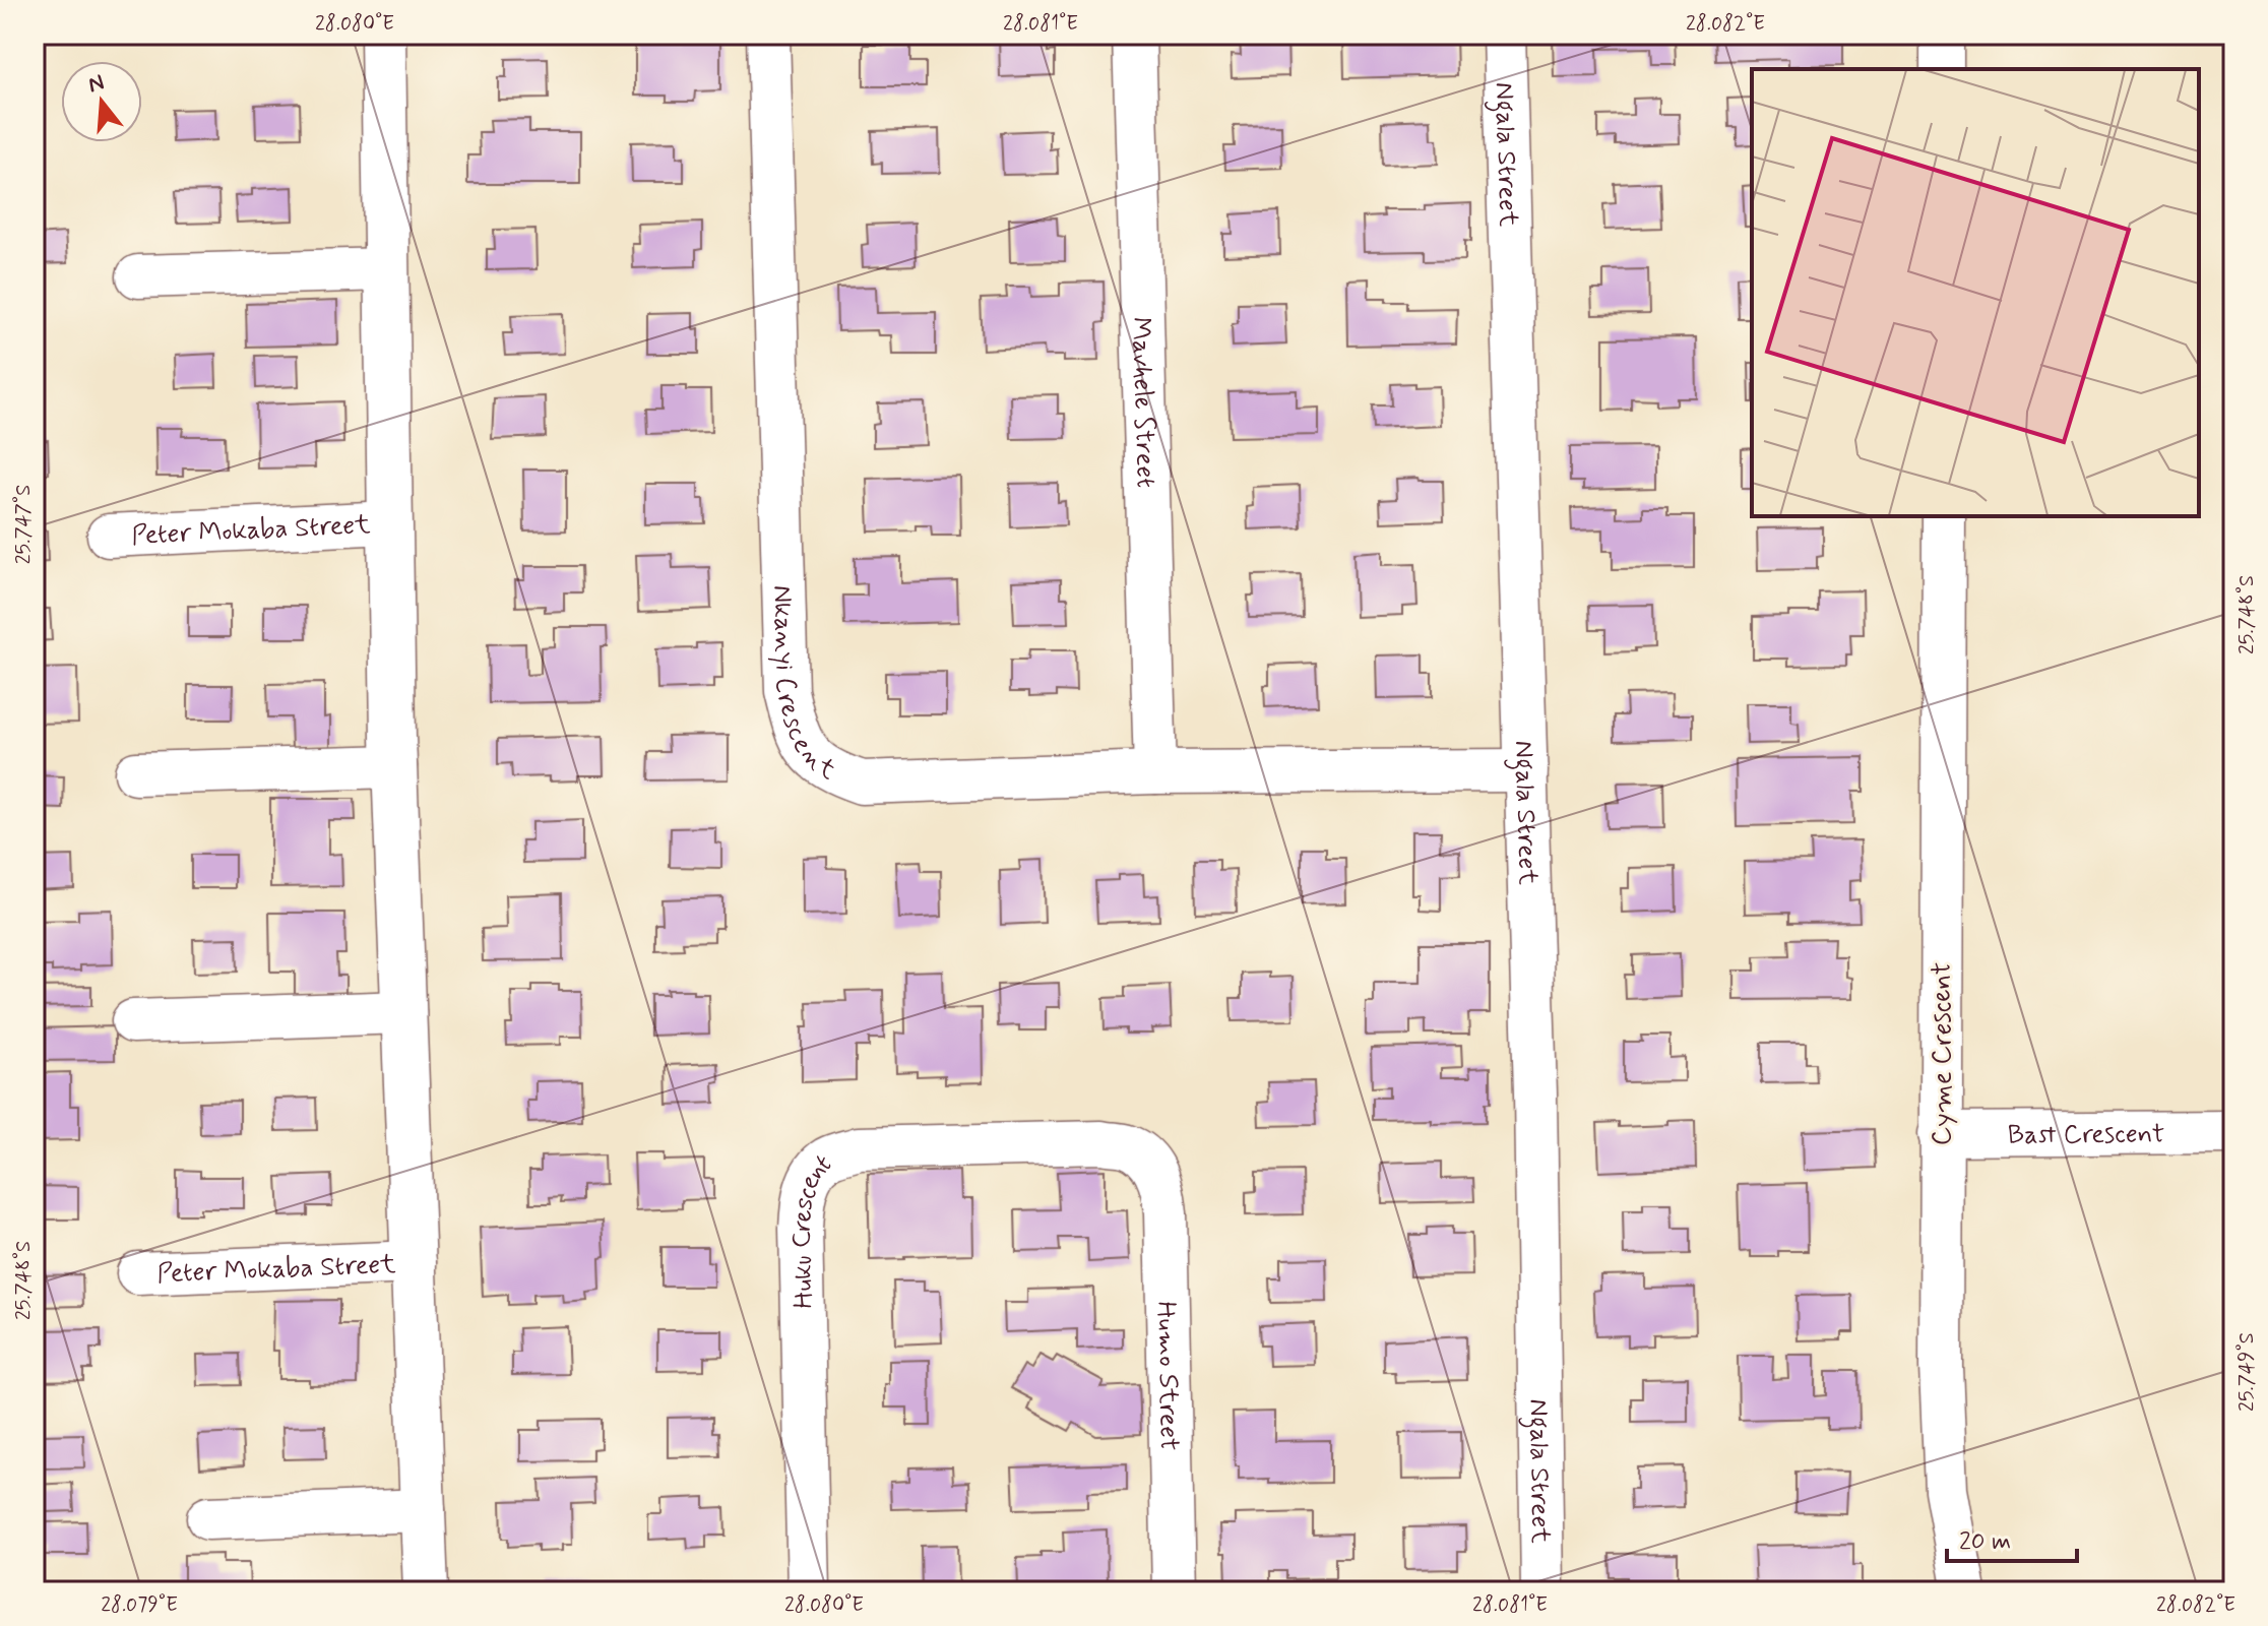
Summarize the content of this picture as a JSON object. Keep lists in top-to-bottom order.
{
  "streets": {
    "street": [
      "Ngala Street",
      "Mavhele Street",
      "Peter Mokaba Street",
      "Nkanyi Crescent",
      "Cyme Crescent",
      "Bast Crescent",
      "Huku Crescent",
      "Humo Street"
    ]
  },
  "crossings": [
    ["Ngala Street", "Nkanyi Crescent"],
    ["Mavhele Street", "Nkanyi Crescent"],
    ["Cyme Crescent", "Bast Crescent"],
    ["Huku Crescent", "Humo Street"]
  ],
  "scale_bar": "20 m",
  "north": "top",
  "coordinates": [
    "28.080°E",
    "28.081°E",
    "28.082°E",
    "25.747°S",
    "25.748°S",
    "25.749°S",
    "28.079°E"
  ]
}
